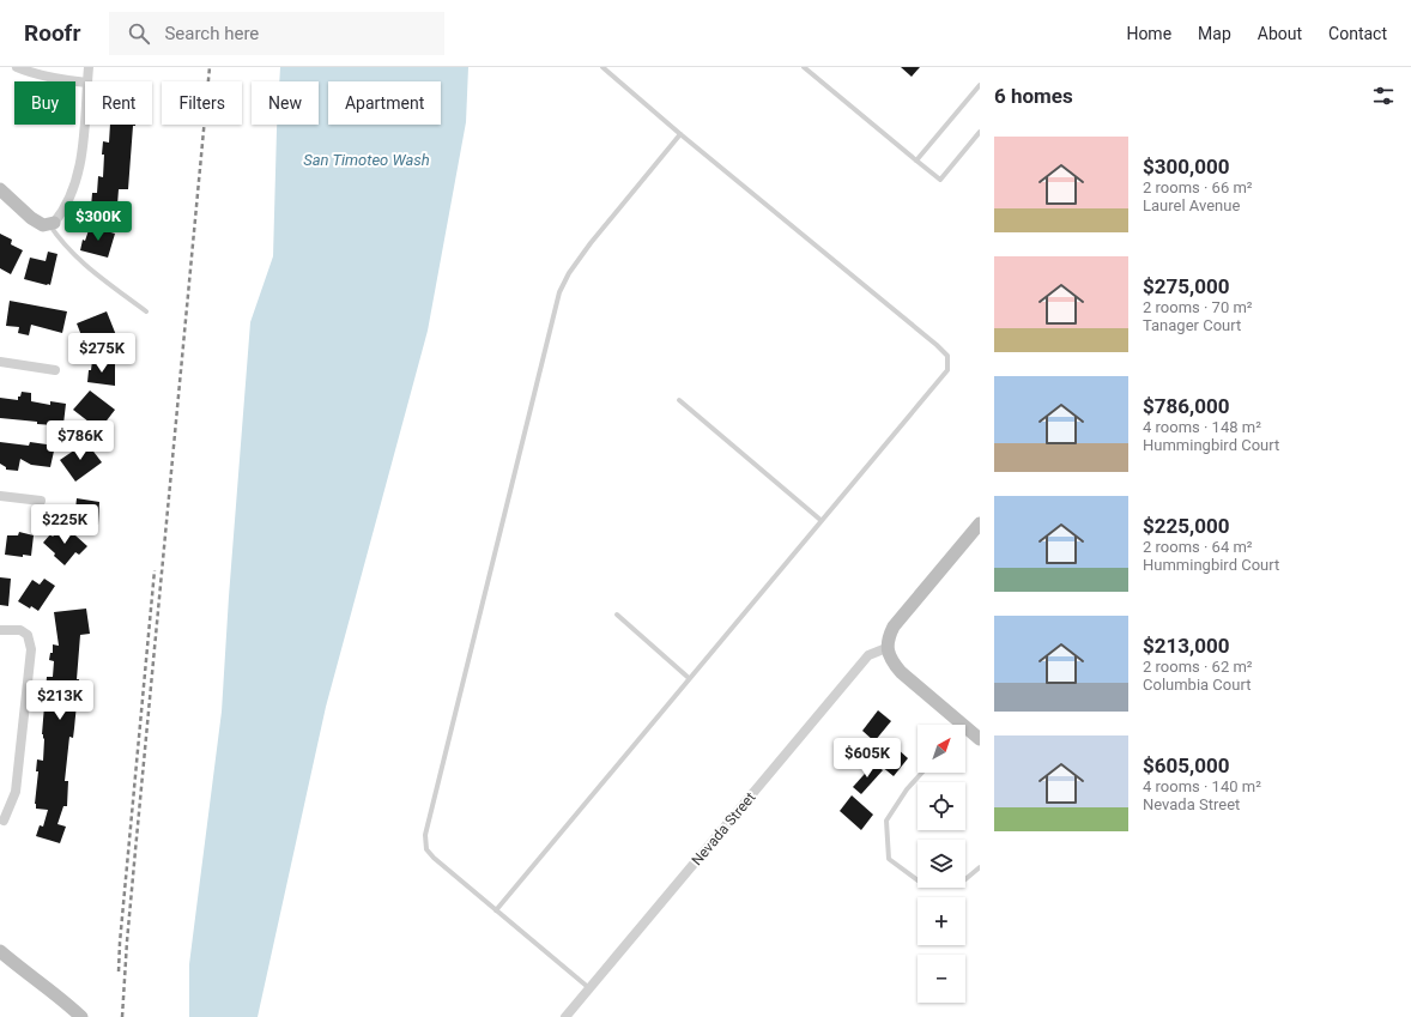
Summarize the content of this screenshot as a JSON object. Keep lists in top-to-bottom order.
{
  "streets": {
    "street": ["Nevada Street"]
  },
  "water": ["San Timoteo Wash"],
  "north": "top right",
  "page": {
    "header": "Roofr",
    "search": "Search here",
    "nav": [
      "Home",
      "Map",
      "About",
      "Contact"
    ],
    "heading": "6 homes",
    "chip": [
      "Buy",
      "Rent",
      "Filters",
      "New",
      "Apartment"
    ],
    "list": [
      {
        "name": "$300,000",
        "note": "2 rooms · 66 m² · Laurel Avenue"
      },
      {
        "name": "$275,000",
        "note": "2 rooms · 70 m² · Tanager Court"
      },
      {
        "name": "$786,000",
        "note": "4 rooms · 148 m² · Hummingbird Court"
      },
      {
        "name": "$225,000",
        "note": "2 rooms · 64 m² · Hummingbird Court"
      },
      {
        "name": "$213,000",
        "note": "2 rooms · 62 m² · Columbia Court"
      },
      {
        "name": "$605,000",
        "note": "4 rooms · 140 m² · Nevada Street"
      }
    ],
    "price": [
      "$300K",
      "$275K",
      "$786K",
      "$225K",
      "$213K",
      "$605K"
    ],
    "map_buttons": ["+", "−"]
  }
}
